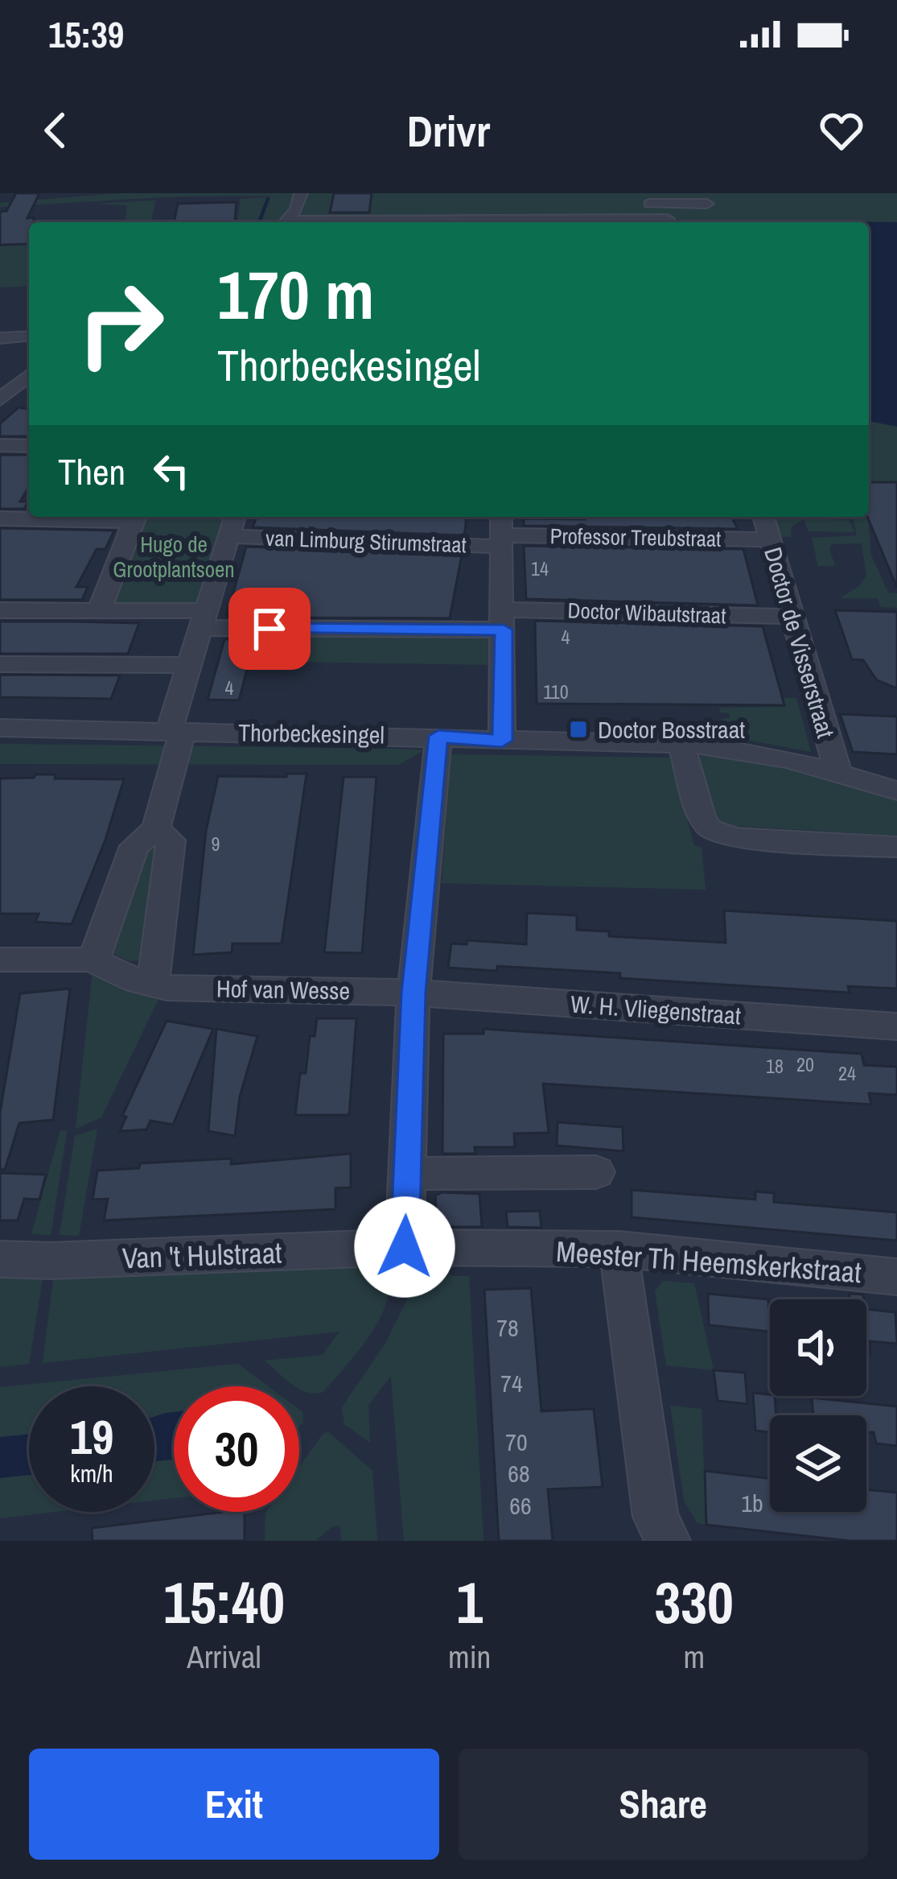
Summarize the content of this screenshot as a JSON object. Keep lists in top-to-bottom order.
{
  "streets": {
    "street": [
      "Professor Treubstraat",
      "van Limburg Stirumstraat",
      "Doctor Wibautstraat",
      "Doctor de Visserstraat",
      "Thorbeckesingel",
      "Hof van Wesse",
      "W. H. Vliegenstraat",
      "Van 't Hulstraat",
      "Meester Th Heemskerkstraat"
    ]
  },
  "crossings": [
    ["Professor Treubstraat", "van Limburg Stirumstraat"],
    ["Professor Treubstraat", "Doctor de Visserstraat"],
    ["Doctor Wibautstraat", "Doctor de Visserstraat"],
    ["Doctor de Visserstraat", "Thorbeckesingel"],
    ["Hof van Wesse", "W. H. Vliegenstraat"],
    ["Van 't Hulstraat", "Meester Th Heemskerkstraat"]
  ],
  "parks": ["Hugo de Grootplantsoen"],
  "places": {
    "transit": ["Doctor Bosstraat"]
  },
  "house_numbers": [
    "14",
    "4",
    "4",
    "110",
    "9",
    "20",
    "18",
    "24",
    "78",
    "74",
    "70",
    "68",
    "1b",
    "66"
  ],
  "page": {
    "status": "15:39",
    "header": "Drivr",
    "turn": ["170 m", "Thorbeckesingel"],
    "then": "Then",
    "speed": "19 km/h",
    "limit": "30",
    "eta": [
      "15:40",
      "Arrival",
      "1",
      "min",
      "330",
      "m"
    ],
    "buttons": ["Exit", "Share"]
  }
}
